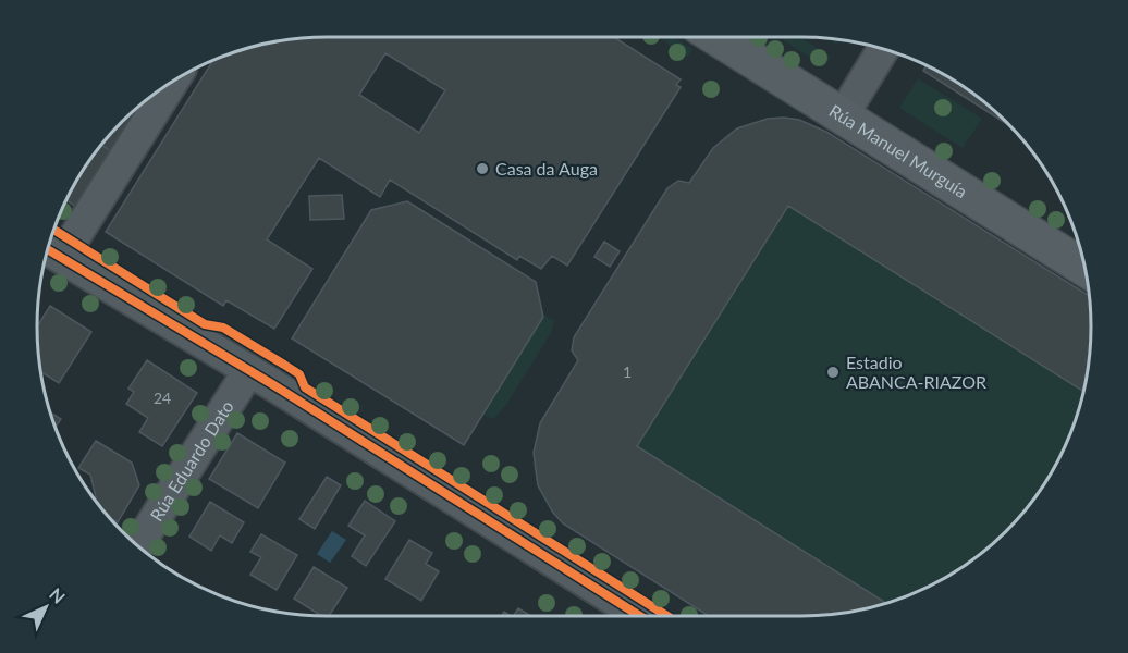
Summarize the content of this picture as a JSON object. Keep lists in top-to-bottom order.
{
  "streets": {
    "main road": ["Rúa Manuel Murguía"],
    "street": ["Rúa Eduardo Dato"]
  },
  "places": ["Casa da Auga", "Estadio ABANCA-RIAZOR"],
  "house_numbers": ["1", "24"],
  "north": "top right"
}
